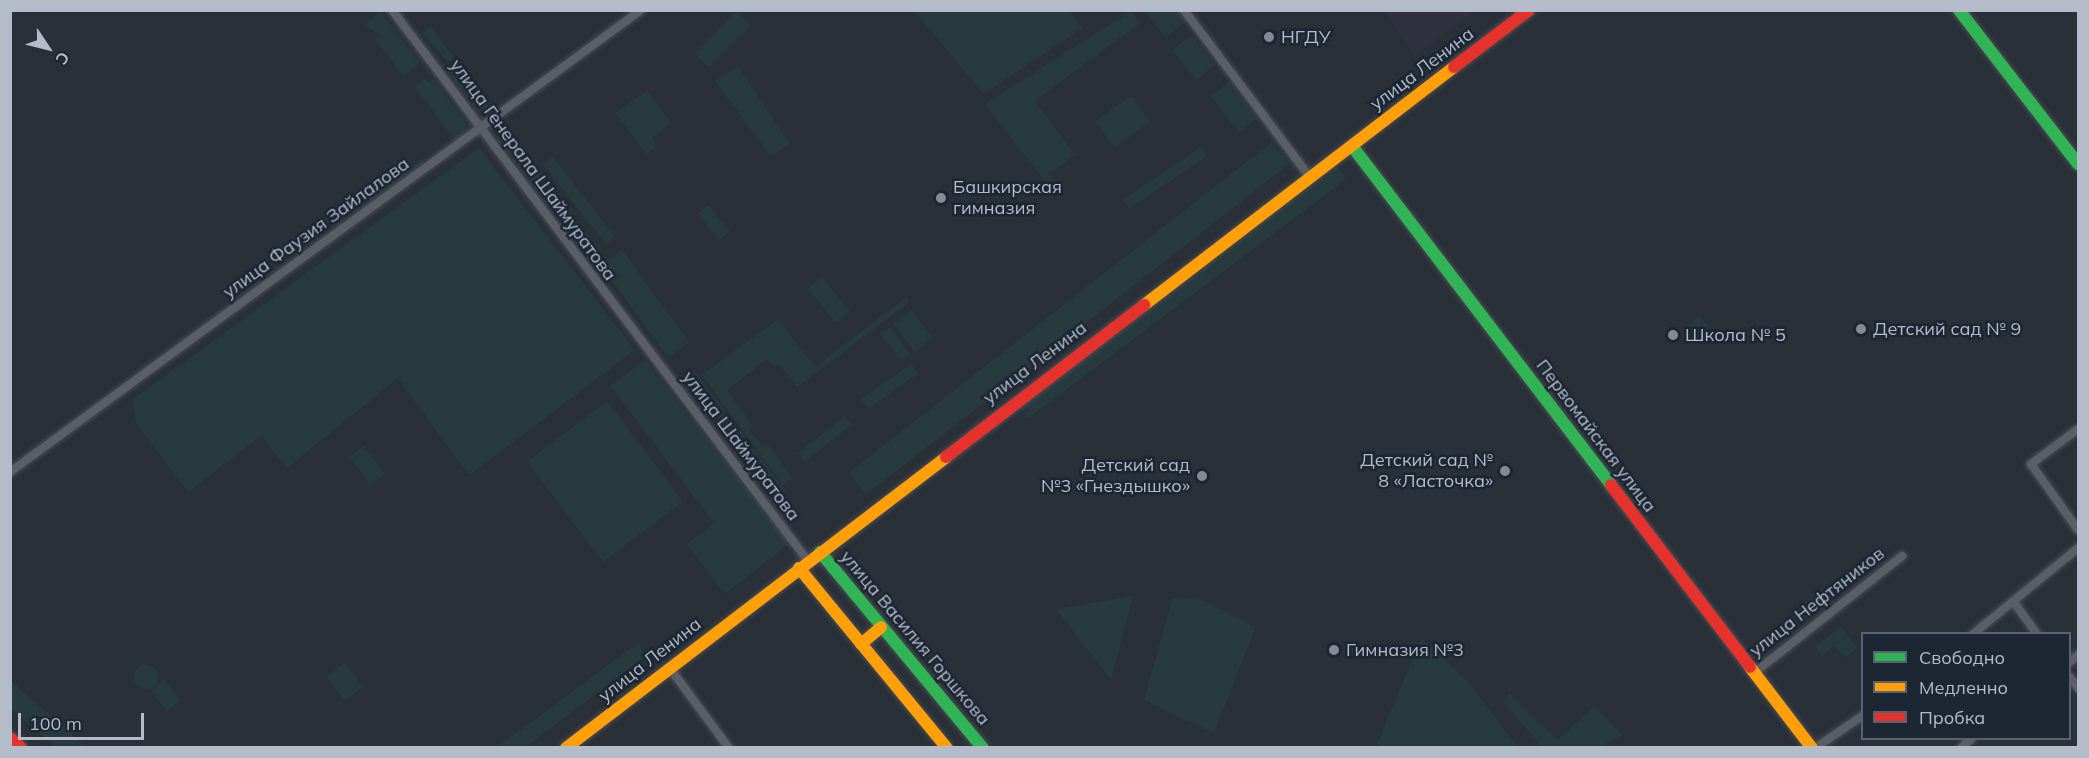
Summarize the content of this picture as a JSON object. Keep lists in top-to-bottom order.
{
  "streets": {
    "main road": ["улица Ленина", "Первомайская улица", "улица Василия Горшкова"],
    "street": [
      "улица Генерала Шаймуратова",
      "улица Фаузия Зайлалова",
      "улица Шаймуратова",
      "улица Нефтяников"
    ]
  },
  "crossings": [
    ["улица Ленина", "Первомайская улица"],
    ["улица Ленина", "улица Шаймуратова"],
    ["улица Ленина", "улица Василия Горшкова"],
    ["улица Генерала Шаймуратова", "улица Фаузия Зайлалова"],
    ["улица Генерала Шаймуратова", "улица Шаймуратова"],
    ["Первомайская улица", "улица Нефтяников"]
  ],
  "places": [
    "НГДУ",
    "Башкирская гимназия",
    "Детский сад № 9",
    "Школа № 5",
    "Детский сад № 8 «Ласточка»",
    "Детский сад №3 «Гнездышко»",
    "Гимназия №3"
  ],
  "legend": ["Свободно", "Медленно", "Пробка"],
  "scale_bar": "100 m",
  "north": "bottom right"
}
